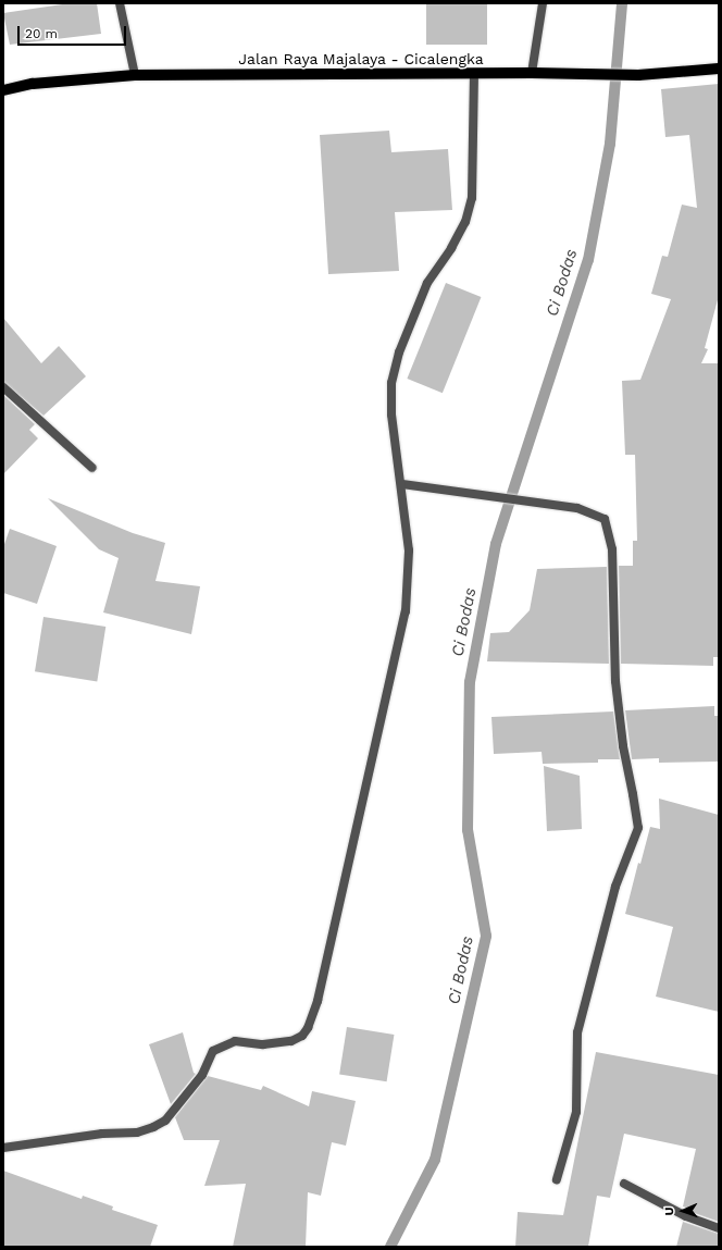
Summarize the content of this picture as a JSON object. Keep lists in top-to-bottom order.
{
  "streets": {
    "main road": ["Jalan Raya Majalaya - Cicalengka"]
  },
  "water": ["Ci Bodas"],
  "scale_bar": "20 m",
  "north": "left"
}
